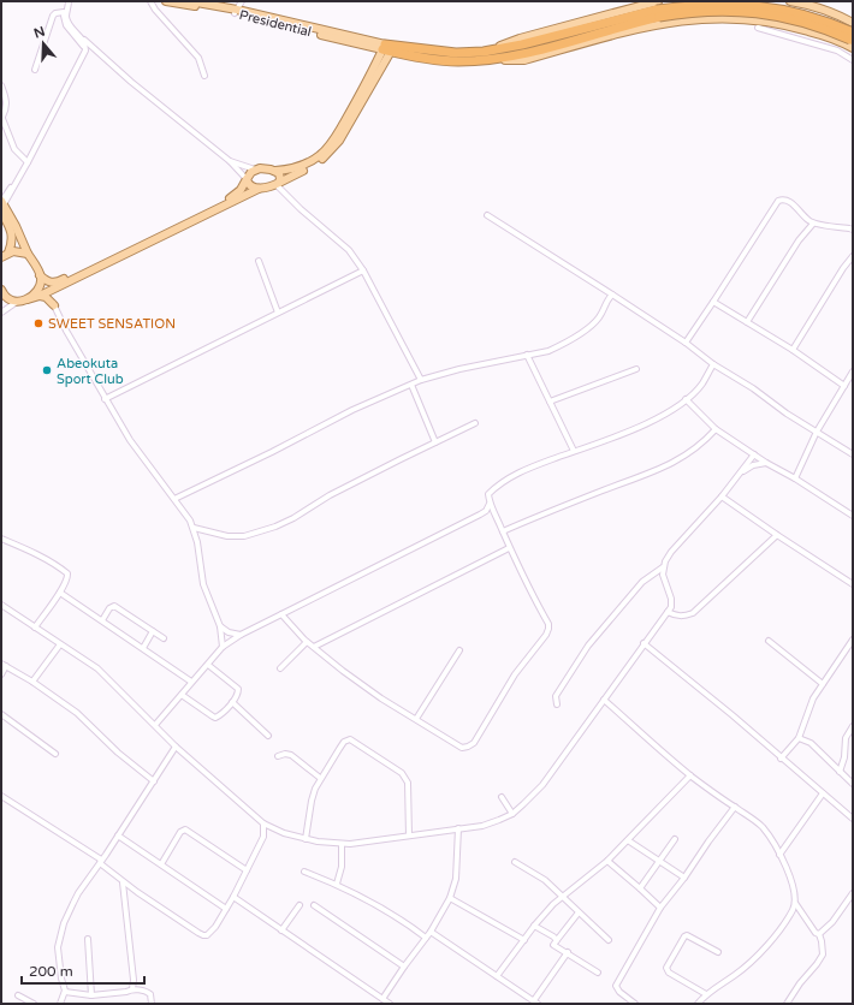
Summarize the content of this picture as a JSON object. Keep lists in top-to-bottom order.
{
  "streets": {
    "main road": ["Presidential"]
  },
  "places": ["SWEET SENSATION", "Abeokuta Sport Club"],
  "scale_bar": "200 m",
  "north": "top"
}
